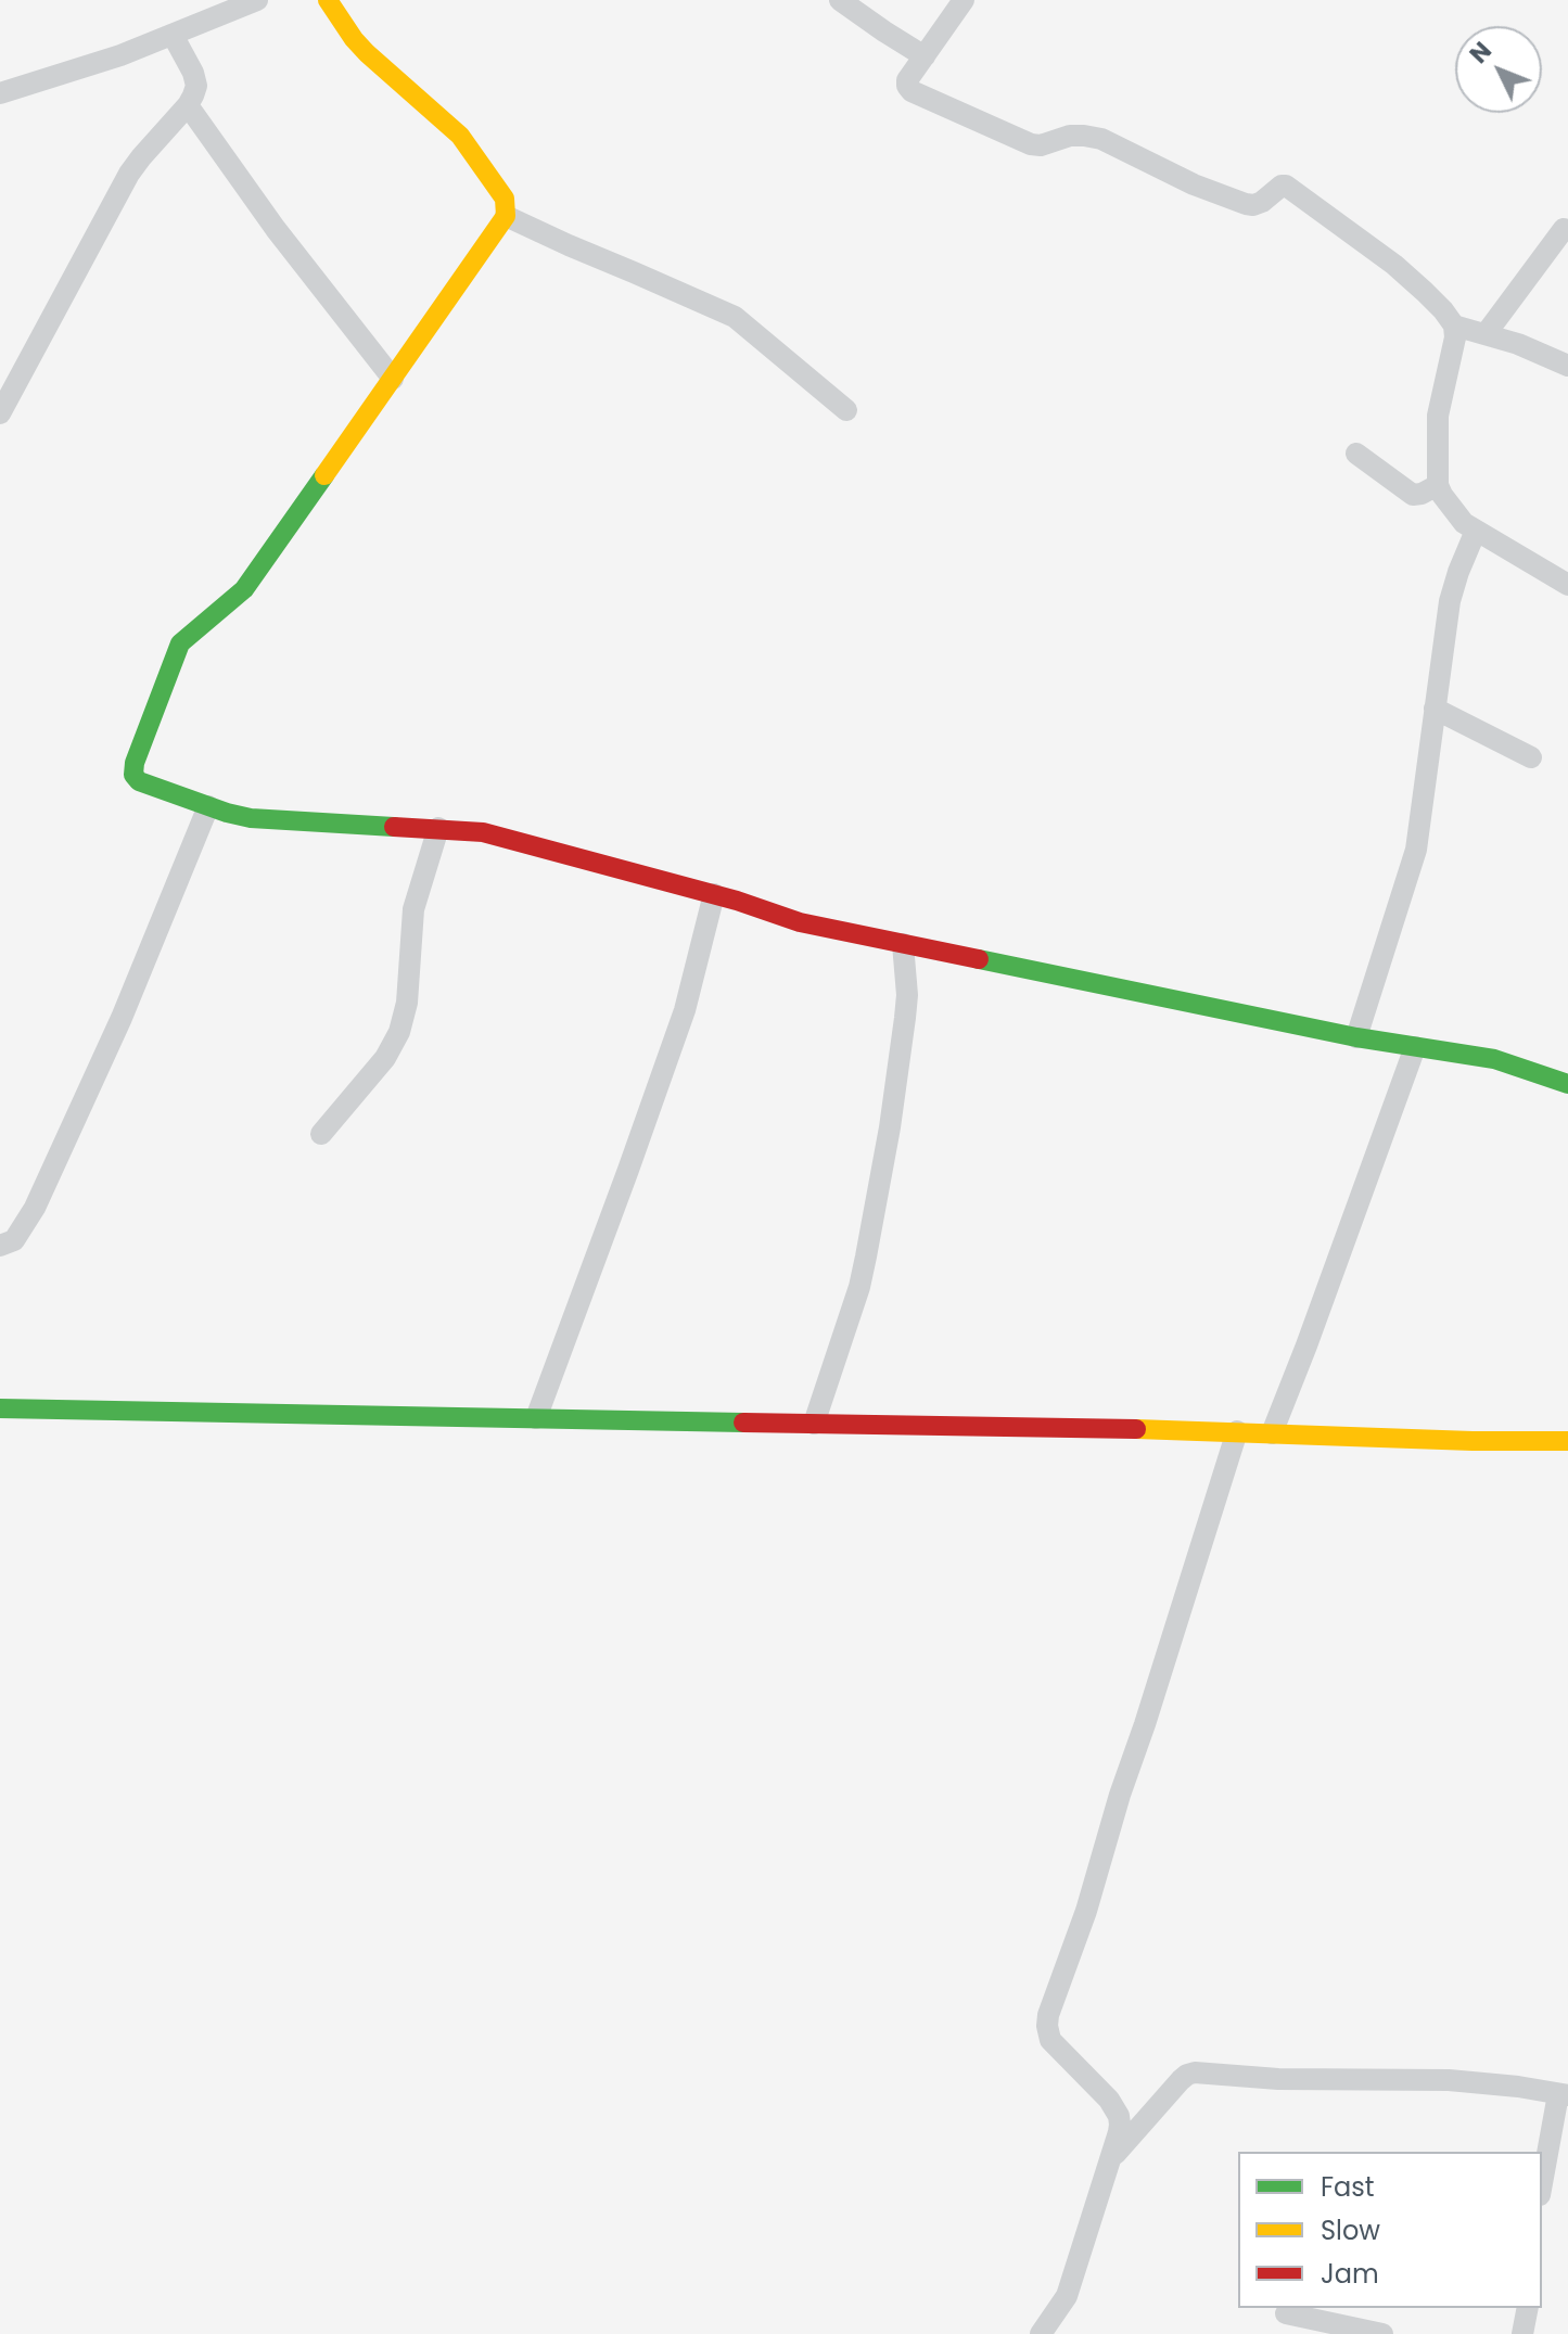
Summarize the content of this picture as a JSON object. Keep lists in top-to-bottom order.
{
  "legend": ["Fast", "Slow", "Jam"],
  "north": "top left"
}
